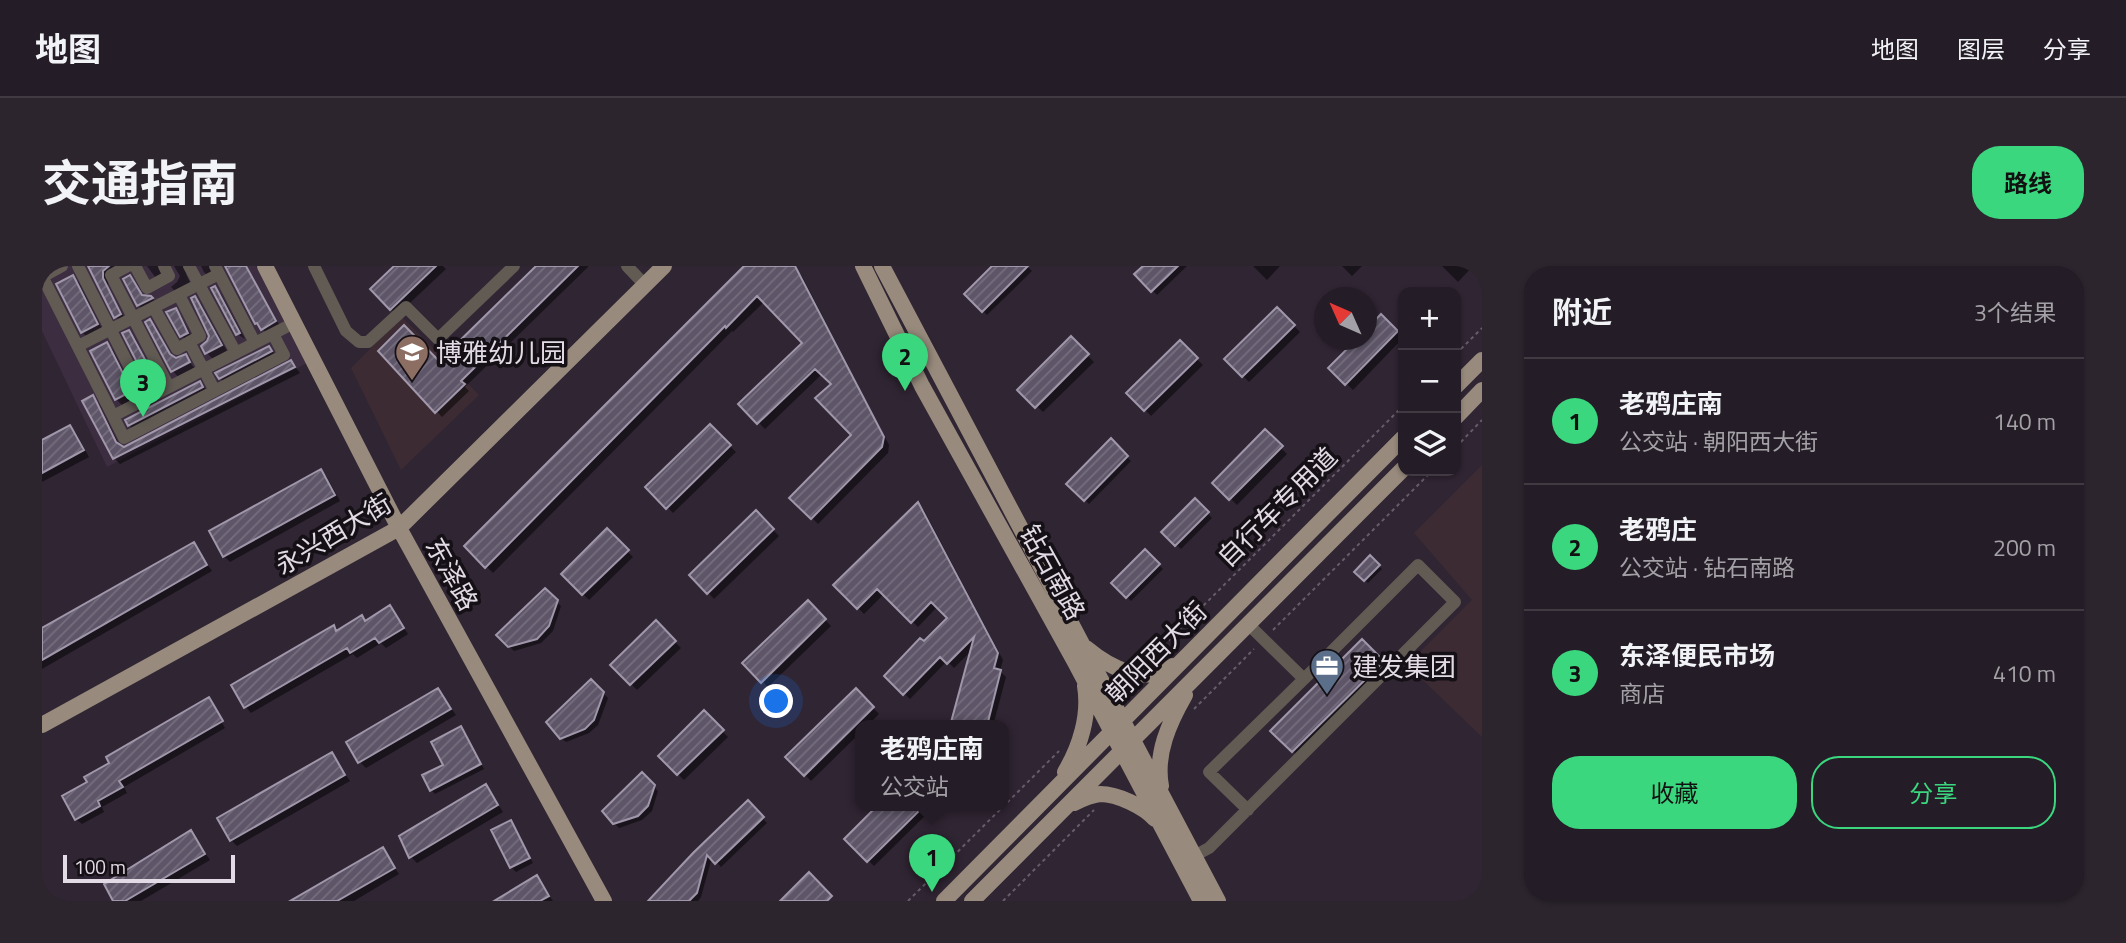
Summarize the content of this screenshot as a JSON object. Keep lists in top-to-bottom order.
{
  "streets": {
    "main road": [
      "永兴西大街",
      "钻石南路",
      "东泽路",
      "朝阳西大街"
    ],
    "path": ["自行车专用道"]
  },
  "crossings": [
    ["永兴西大街", "东泽路"],
    ["钻石南路", "朝阳西大街"]
  ],
  "places": {
    "school or university": ["博雅幼儿园"],
    "office": ["建发集团"]
  },
  "scale_bar": "100 m",
  "north": "top left",
  "page": {
    "header": "地图",
    "nav": ["地图", "图层", "分享"],
    "title": "交通指南",
    "buttons": [
      "路线",
      ["收藏", "分享"]
    ],
    "heading": ["附近", "3个结果"],
    "map_buttons": ["+", "−"],
    "pins": ["2", "3", "1"],
    "list": [
      {
        "mark": "1",
        "name": "老鸦庄南",
        "note": "公交站 · 朝阳西大街",
        "value": "140 m"
      },
      {
        "mark": "2",
        "name": "老鸦庄",
        "note": "公交站 · 钻石南路",
        "value": "200 m"
      },
      {
        "mark": "3",
        "name": "东泽便民市场",
        "note": "商店",
        "value": "410 m"
      }
    ],
    "popup": ["老鸦庄南", "公交站"],
    "scale": "100 m"
  }
}
